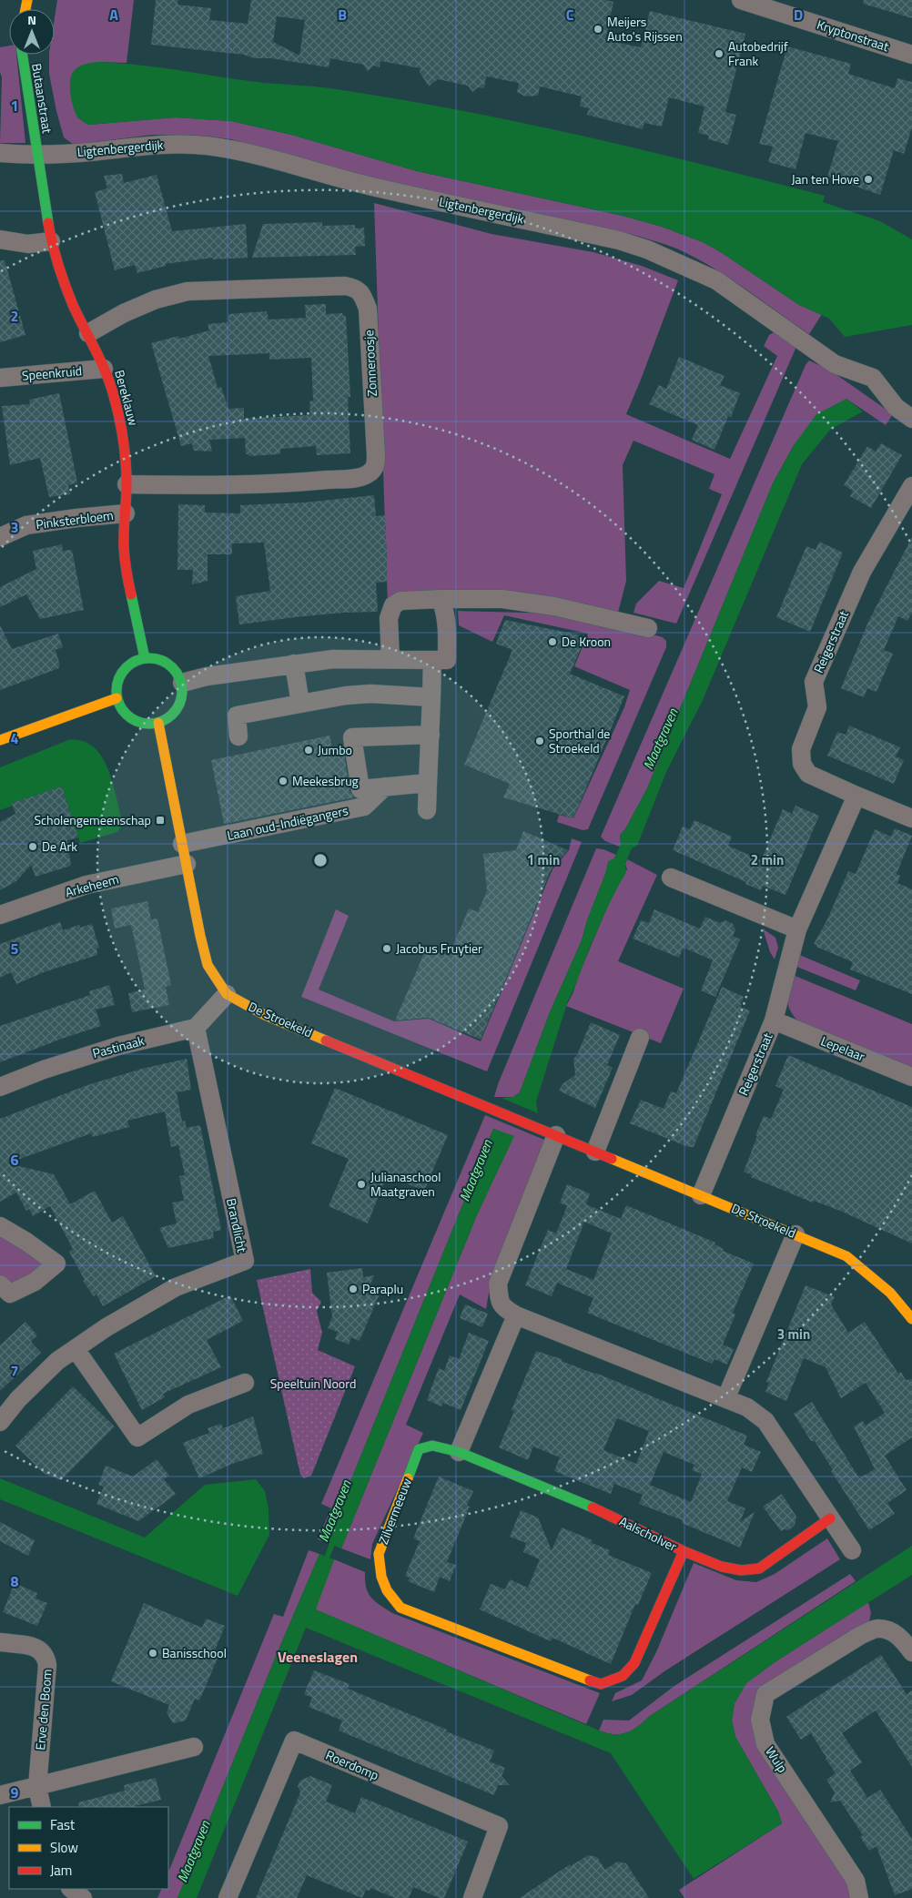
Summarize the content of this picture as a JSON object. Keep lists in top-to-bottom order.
{
  "streets": {
    "street": [
      "Kryptonstraat",
      "Butaanstraat",
      "Ligtenbergerdijk",
      "Zonneroosje",
      "Speenkruid",
      "Bereklauw",
      "Pinksterbloem",
      "Reigerstraat",
      "Laan oud-Indiëgangers",
      "Arkeheem",
      "De Stroekeld",
      "Pastinaak",
      "Lepelaar",
      "Brandlicht",
      "Zilvermeeuw",
      "Aalscholver",
      "Erve den Boom",
      "Wulp",
      "Roerdomp"
    ]
  },
  "crossings": [
    ["Butaanstraat", "Ligtenbergerdijk"],
    ["Butaanstraat", "Bereklauw"],
    ["Ligtenbergerdijk", "Bereklauw"],
    ["Zonneroosje", "Bereklauw"],
    ["Speenkruid", "Bereklauw"],
    ["Bereklauw", "Pinksterbloem"],
    ["Bereklauw", "De Stroekeld"],
    ["Reigerstraat", "De Stroekeld"],
    ["Reigerstraat", "Lepelaar"],
    ["Laan oud-Indiëgangers", "De Stroekeld"],
    ["Arkeheem", "De Stroekeld"],
    ["Pastinaak", "Brandlicht"],
    ["Zilvermeeuw", "Aalscholver"]
  ],
  "districts": ["Veeneslagen"],
  "water": ["Maatgraven"],
  "parks": ["Speeltuin Noord"],
  "places": {
    "other": [
      "Meijers Auto's Rijssen",
      "Autobedrijf Frank",
      "Jan ten Hove",
      "De Kroon",
      "Sporthal de Stroekeld",
      "Jumbo",
      "Meekesbrug",
      "De Ark",
      "Jacobus Fruytier",
      "Julianaschool Maatgraven",
      "Paraplu",
      "Banisschool"
    ],
    "transit": ["Scholengemeenschap"]
  },
  "legend": ["Fast", "Slow", "Jam"],
  "north": "top",
  "grid": {
    "columns": [
      "A",
      "B",
      "C",
      "D"
    ],
    "rows": [
      "1",
      "2",
      "3",
      "4",
      "5",
      "6",
      "7",
      "8",
      "9"
    ]
  },
  "rings": ["1 min", "2 min", "3 min"]
}
